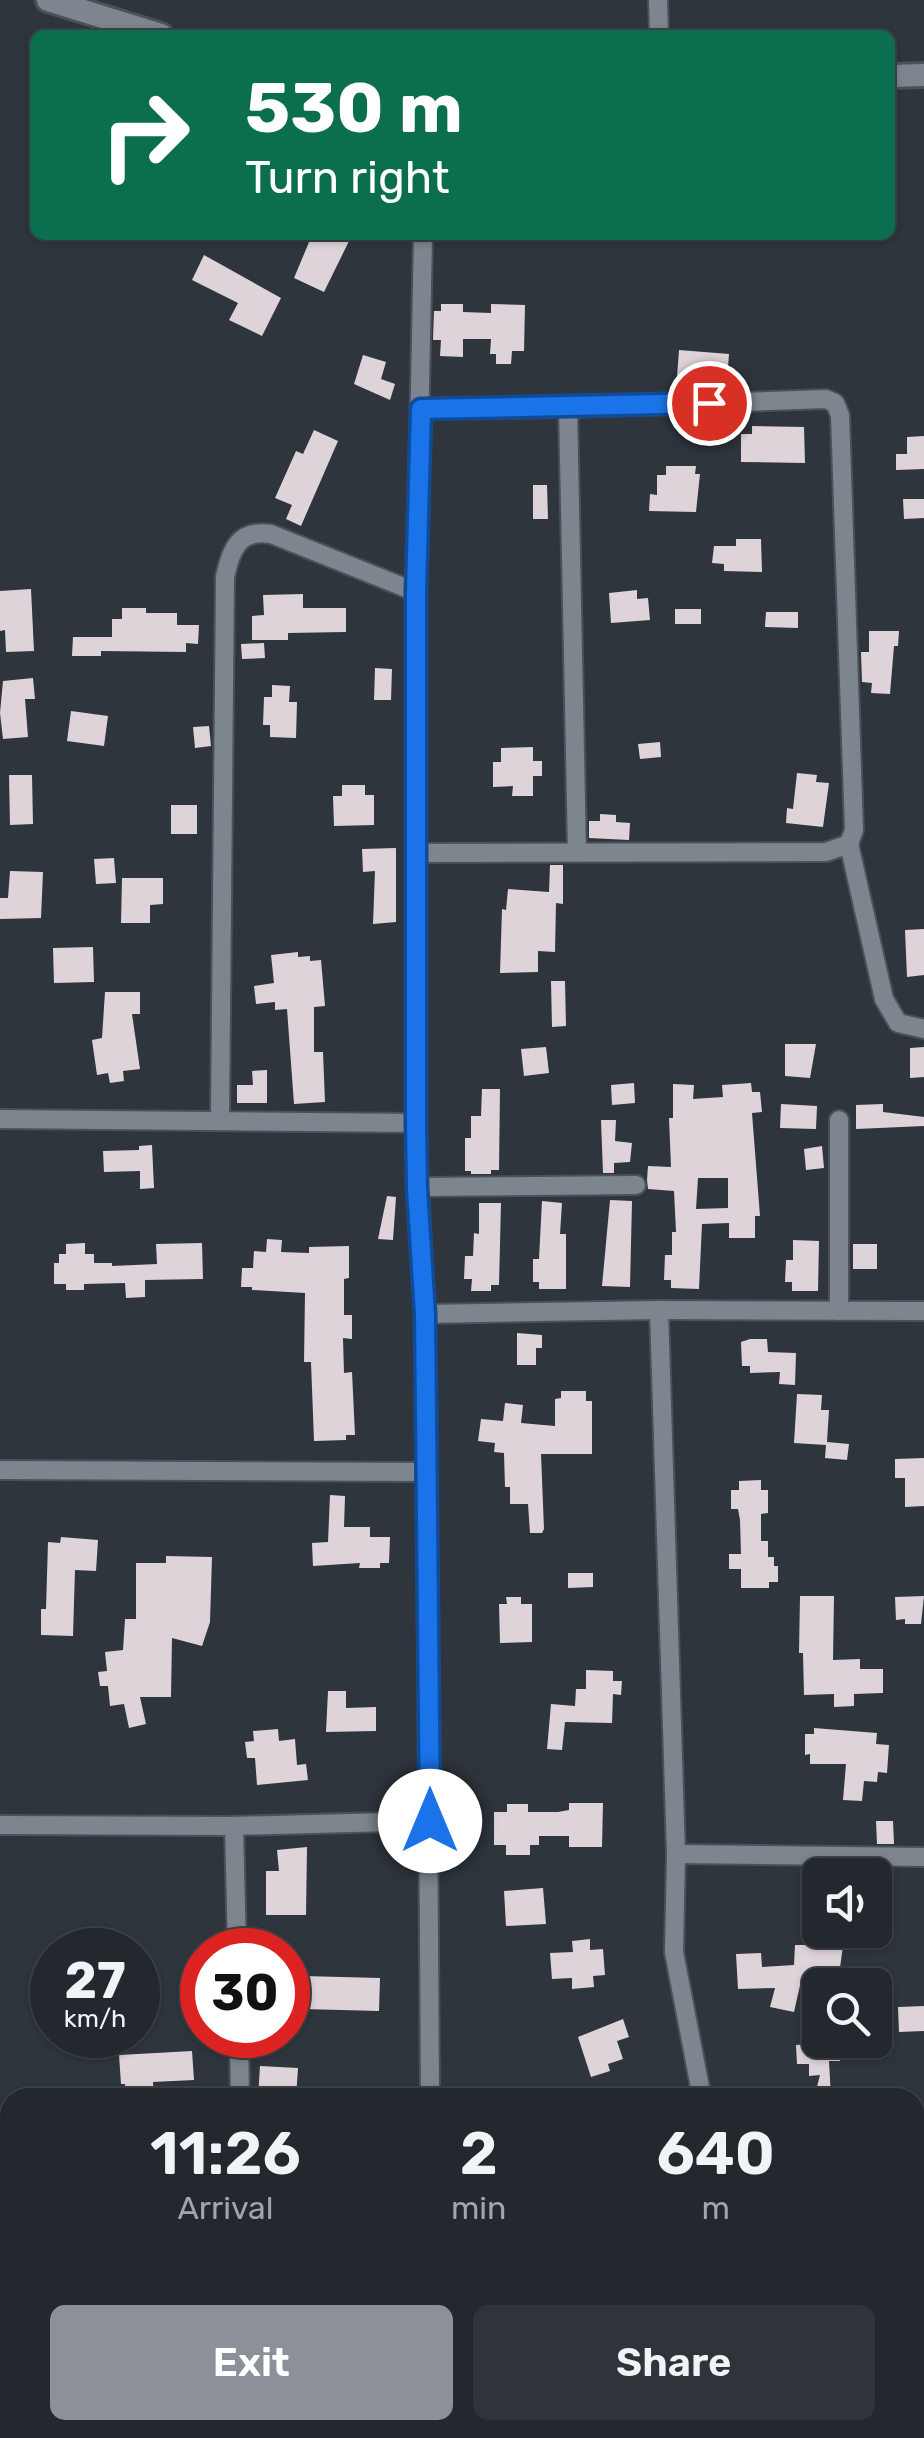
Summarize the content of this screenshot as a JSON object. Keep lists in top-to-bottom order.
{
  "page": {
    "turn": ["530 m", "Turn right"],
    "speed": "27 km/h",
    "limit": "30",
    "eta": [
      "11:26",
      "Arrival",
      "2",
      "min",
      "640",
      "m"
    ],
    "buttons": ["Exit", "Share"]
  }
}
